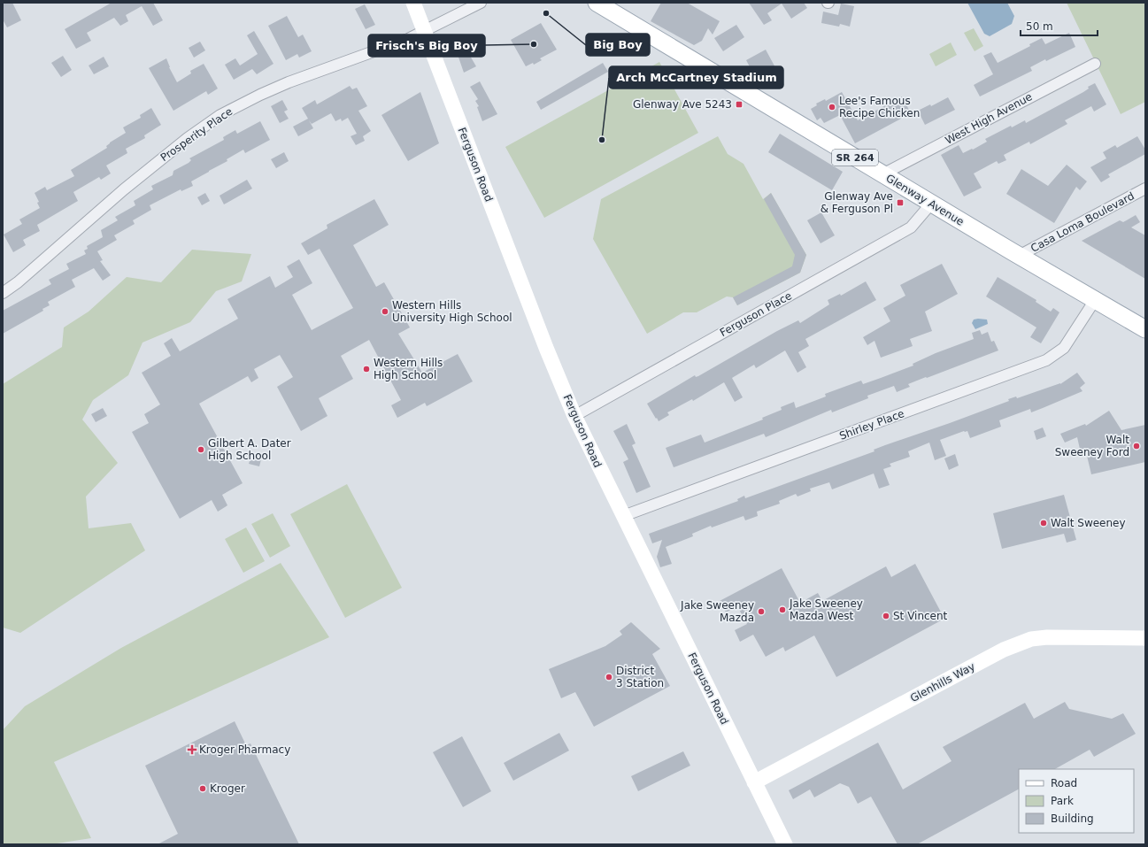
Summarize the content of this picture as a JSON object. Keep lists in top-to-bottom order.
{
  "streets": {
    "main road": ["SR 264", "Glenway Avenue"],
    "street": [
      "West High Avenue",
      "Prosperity Place",
      "Ferguson Road",
      "Casa Loma Boulevard",
      "Ferguson Place",
      "Shirley Place",
      "Glenhills Way"
    ]
  },
  "crossings": [
    ["West High Avenue", "Glenway Avenue"],
    ["Prosperity Place", "Ferguson Road"],
    ["Ferguson Road", "Ferguson Place"],
    ["Ferguson Road", "Shirley Place"],
    ["Ferguson Road", "Glenhills Way"],
    ["Glenway Avenue", "Casa Loma Boulevard"],
    ["Glenway Avenue", "Ferguson Place"],
    ["Glenway Avenue", "Shirley Place"]
  ],
  "places": {
    "other": [
      "Big Boy",
      "Frisch's Big Boy",
      "Lee's Famous Recipe Chicken",
      "Arch McCartney Stadium",
      "Western Hills University High School",
      "Western Hills High School",
      "Walt Sweeney Ford",
      "Gilbert A. Dater High School",
      "Walt Sweeney",
      "Jake Sweeney Mazda West",
      "Jake Sweeney Mazda",
      "St Vincent",
      "District 3 Station",
      "Kroger"
    ],
    "transit": ["Glenway Ave 5243", "Glenway Ave & Ferguson Pl"],
    "health": ["Kroger Pharmacy"]
  },
  "legend": ["Road", "Park", "Building"],
  "scale_bar": "50 m"
}
